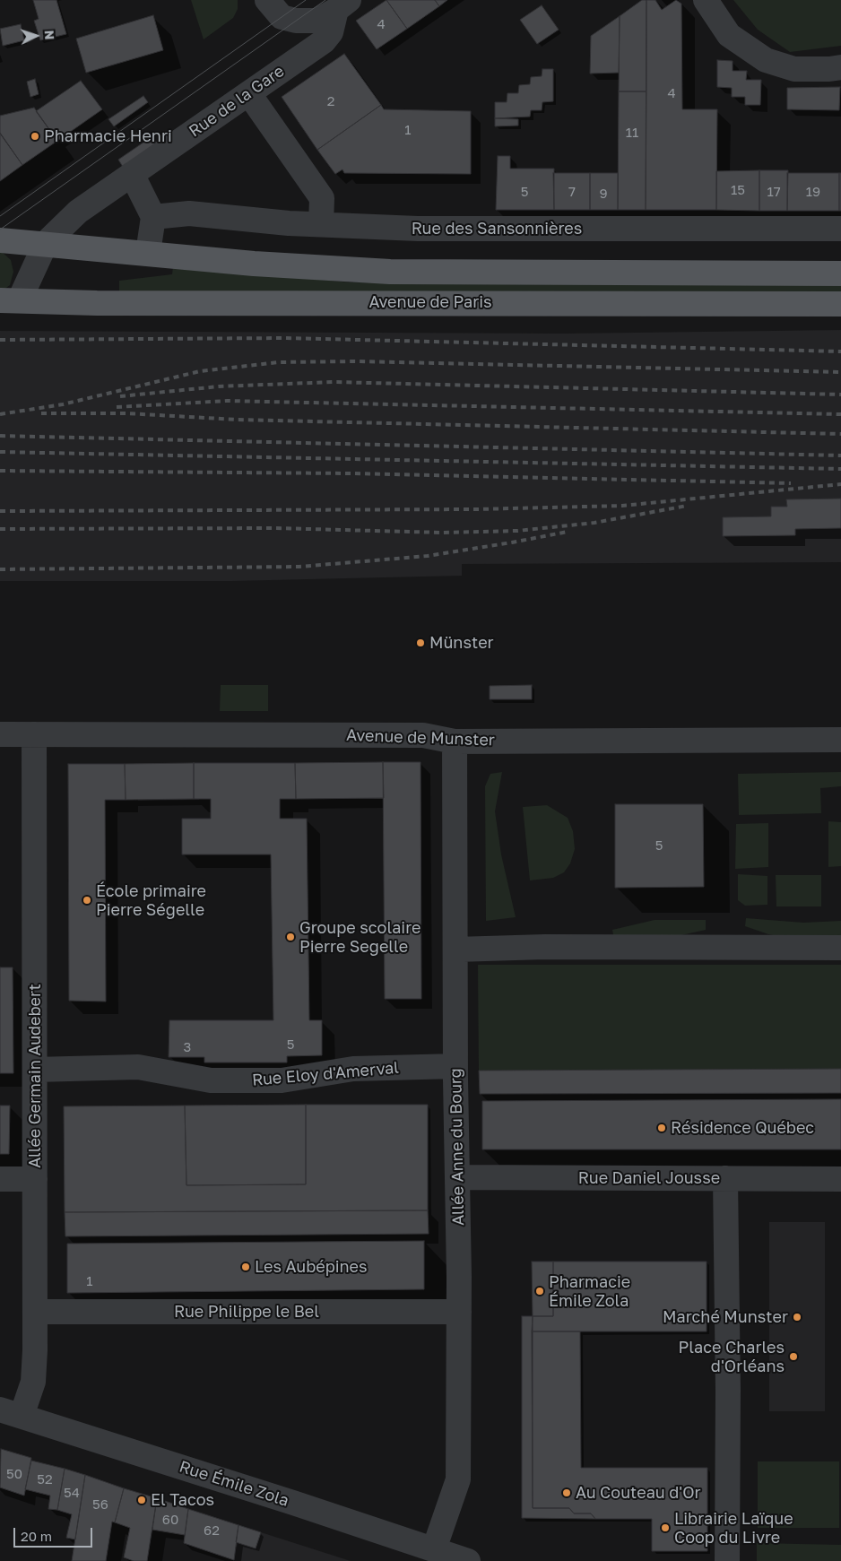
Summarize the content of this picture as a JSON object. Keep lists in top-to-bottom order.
{
  "streets": {
    "main road": ["Avenue de Paris"],
    "street": [
      "Rue de la Gare",
      "Rue des Sansonnières",
      "Avenue de Munster",
      "Rue Eloy d'Amerval",
      "Allée Germain Audebert",
      "Allée Anne du Bourg",
      "Rue Daniel Jousse",
      "Rue Philippe le Bel",
      "Rue Émile Zola"
    ]
  },
  "crossings": [
    ["Rue de la Gare", "Avenue de Paris"],
    ["Avenue de Munster", "Allée Germain Audebert"],
    ["Avenue de Munster", "Allée Anne du Bourg"],
    ["Rue Eloy d'Amerval", "Allée Germain Audebert"],
    ["Rue Eloy d'Amerval", "Allée Anne du Bourg"],
    ["Allée Germain Audebert", "Rue Philippe le Bel"],
    ["Allée Germain Audebert", "Rue Émile Zola"],
    ["Allée Anne du Bourg", "Rue Daniel Jousse"],
    ["Allée Anne du Bourg", "Rue Philippe le Bel"],
    ["Allée Anne du Bourg", "Rue Émile Zola"]
  ],
  "places": [
    "Pharmacie Henri",
    "Münster",
    "École primaire Pierre Ségelle",
    "Groupe scolaire Pierre Segelle",
    "Résidence Québec",
    "Les Aubépines",
    "Pharmacie Émile Zola",
    "Marché Munster",
    "Place Charles d'Orléans",
    "Au Couteau d'Or",
    "El Tacos",
    "Librairie Laïque Coop du Livre"
  ],
  "house_numbers": [
    "4",
    "4",
    "2",
    "1",
    "11",
    "15",
    "5",
    "7",
    "17",
    "19",
    "9",
    "5",
    "5",
    "3",
    "1",
    "50",
    "52",
    "54",
    "56",
    "60",
    "62"
  ],
  "scale_bar": "20 m",
  "north": "right"
}
